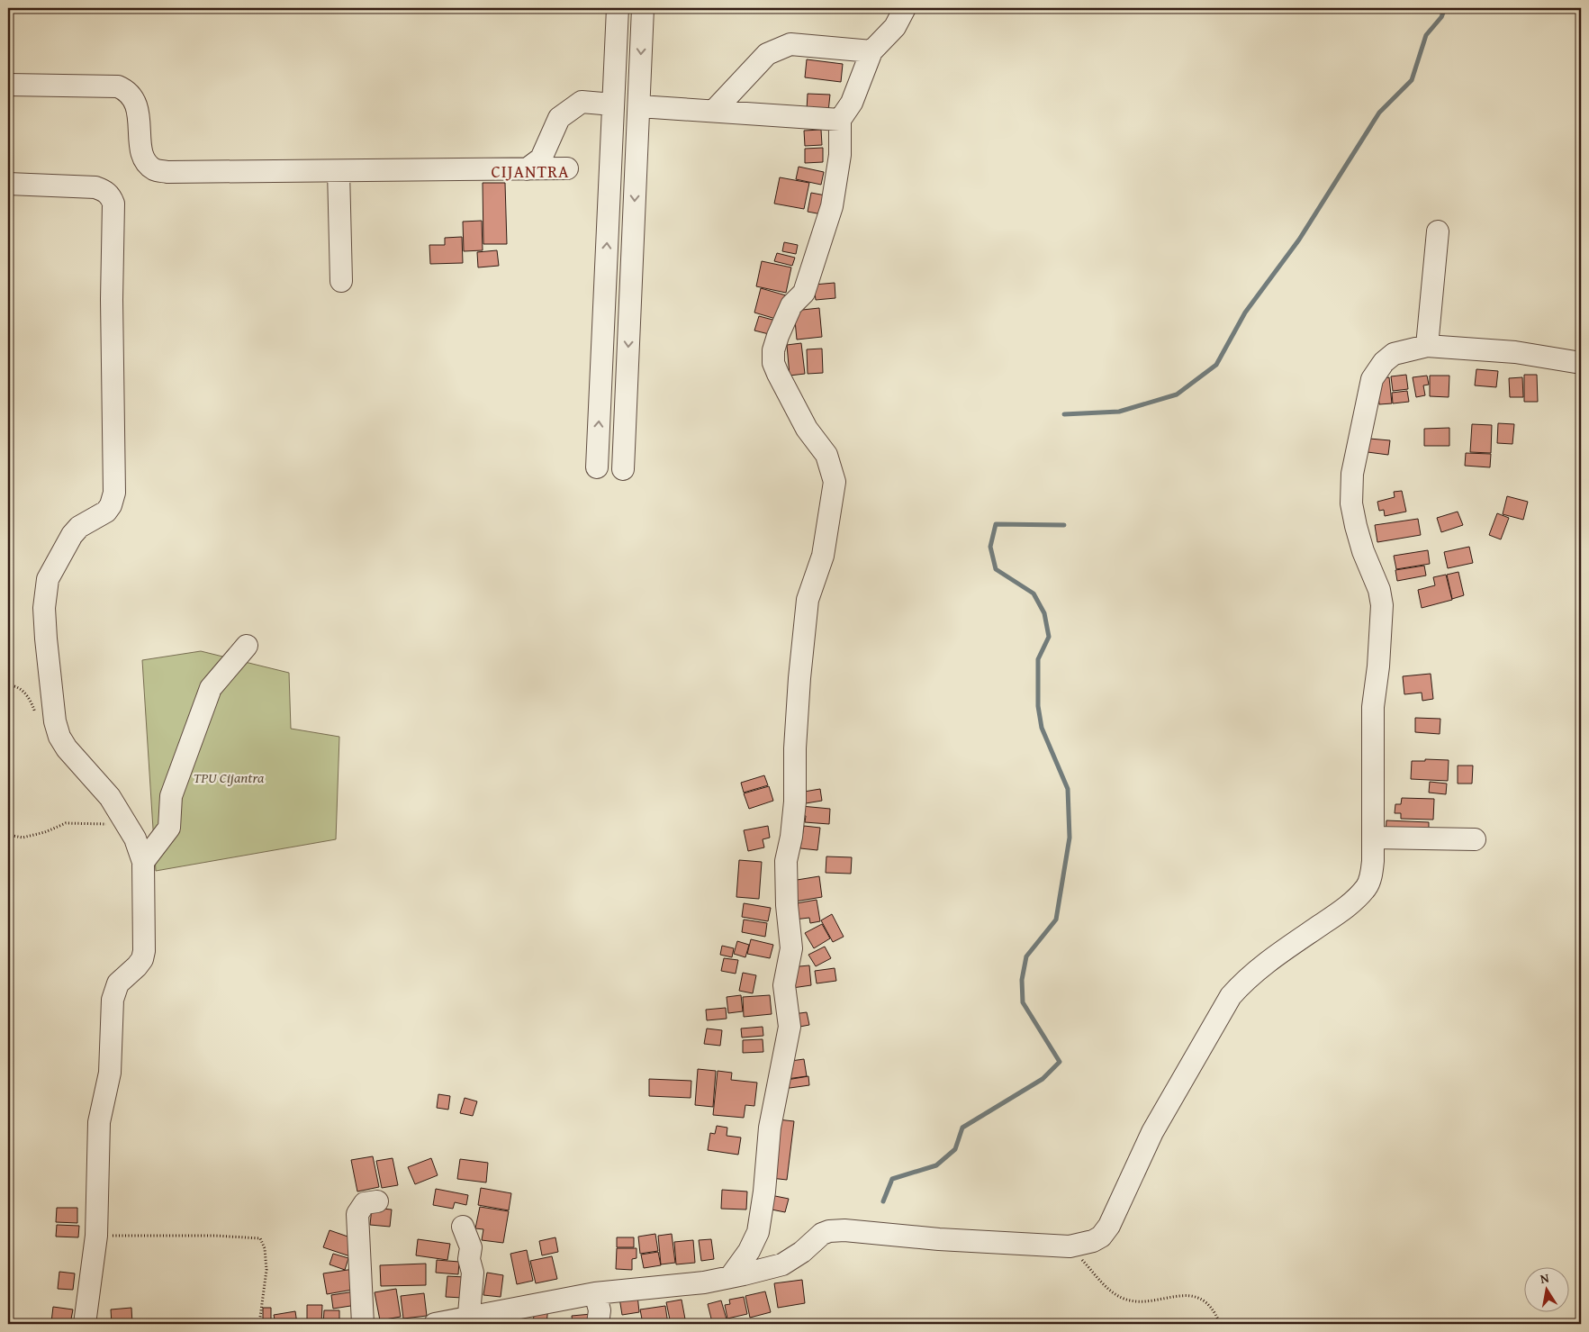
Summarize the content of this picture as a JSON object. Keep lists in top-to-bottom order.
{
  "districts": ["CIJANTRA"],
  "parks": ["TPU Cijantra"],
  "north": "top"
}
